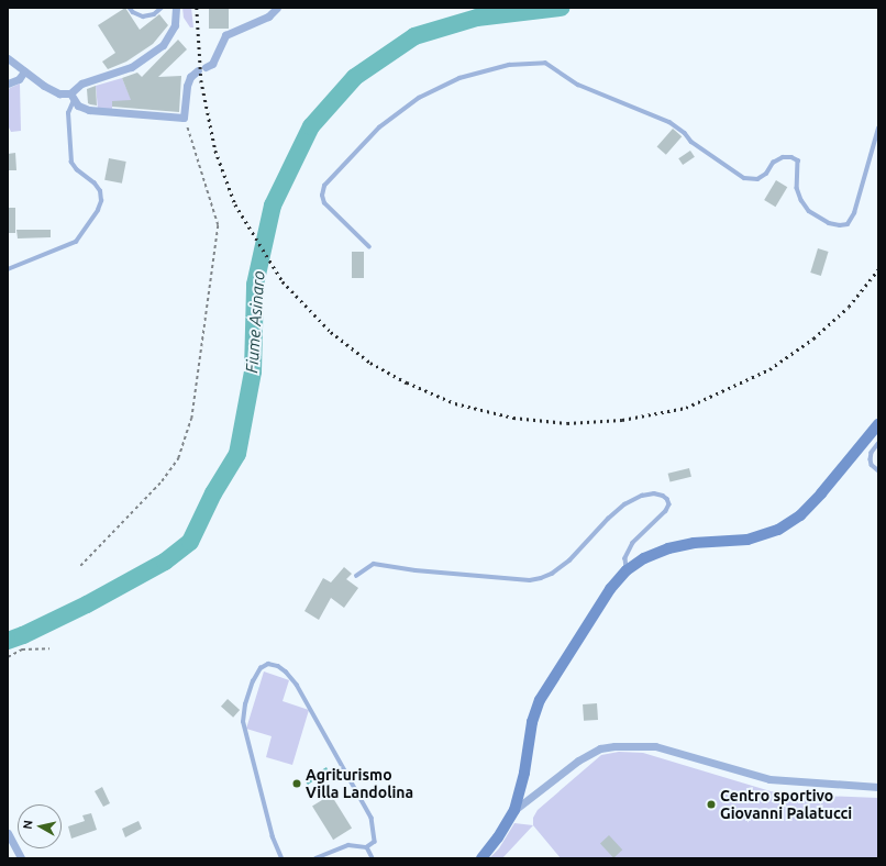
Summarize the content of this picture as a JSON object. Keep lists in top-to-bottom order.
{
  "water": ["Fiume Asinaro"],
  "places": ["Agriturismo Villa Landolina", "Centro sportivo Giovanni Palatucci"],
  "north": "left"
}
